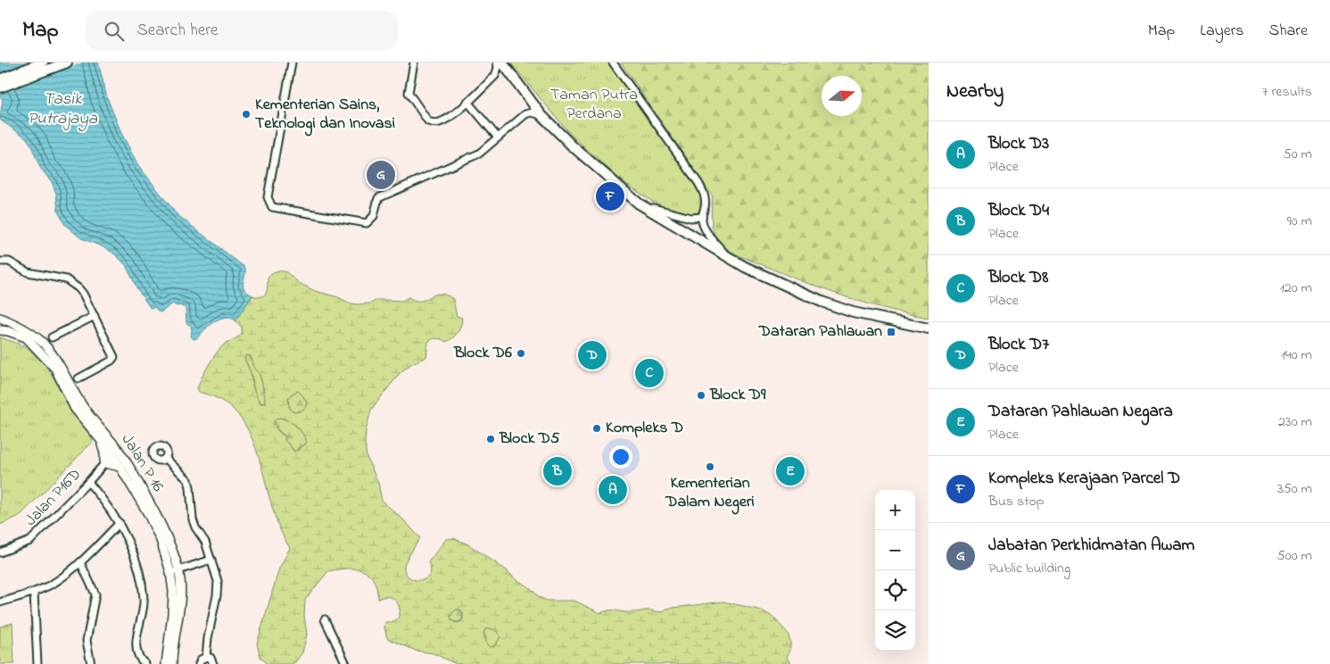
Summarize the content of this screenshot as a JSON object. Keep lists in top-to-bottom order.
{
  "streets": {
    "street": ["Jalan P 16", "Jalan P16D"]
  },
  "crossings": [
    ["Jalan P 16", "Jalan P16D"]
  ],
  "water": ["Tasik Putrajaya"],
  "parks": ["Taman Putra Perdana"],
  "places": {
    "other": [
      "Kementerian Sains, Teknologi dan Inovasi",
      "Block D6",
      "Block D9",
      "Kompleks D",
      "Block D5",
      "Kementerian Dalam Negeri"
    ],
    "transit": ["Dataran Pahlawan"]
  },
  "north": "right",
  "page": {
    "header": "Map",
    "search": "Search here",
    "nav": ["Map", "Layers", "Share"],
    "heading": ["Nearby", "7 results"],
    "list": [
      {
        "mark": "A",
        "name": "Block D3",
        "note": "Place",
        "value": "50 m"
      },
      {
        "mark": "B",
        "name": "Block D4",
        "note": "Place",
        "value": "90 m"
      },
      {
        "mark": "C",
        "name": "Block D8",
        "note": "Place",
        "value": "120 m"
      },
      {
        "mark": "D",
        "name": "Block D7",
        "note": "Place",
        "value": "140 m"
      },
      {
        "mark": "E",
        "name": "Dataran Pahlawan Negara",
        "note": "Place",
        "value": "230 m"
      },
      {
        "mark": "F",
        "name": "Kompleks Kerajaan Parcel D",
        "note": "Bus stop",
        "value": "350 m"
      },
      {
        "mark": "G",
        "name": "Jabatan Perkhidmatan Awam",
        "note": "Public building",
        "value": "500 m"
      }
    ],
    "pins": [
      "G",
      "F",
      "D",
      "C",
      "B",
      "E",
      "A"
    ],
    "map_buttons": ["+", "−"]
  }
}
